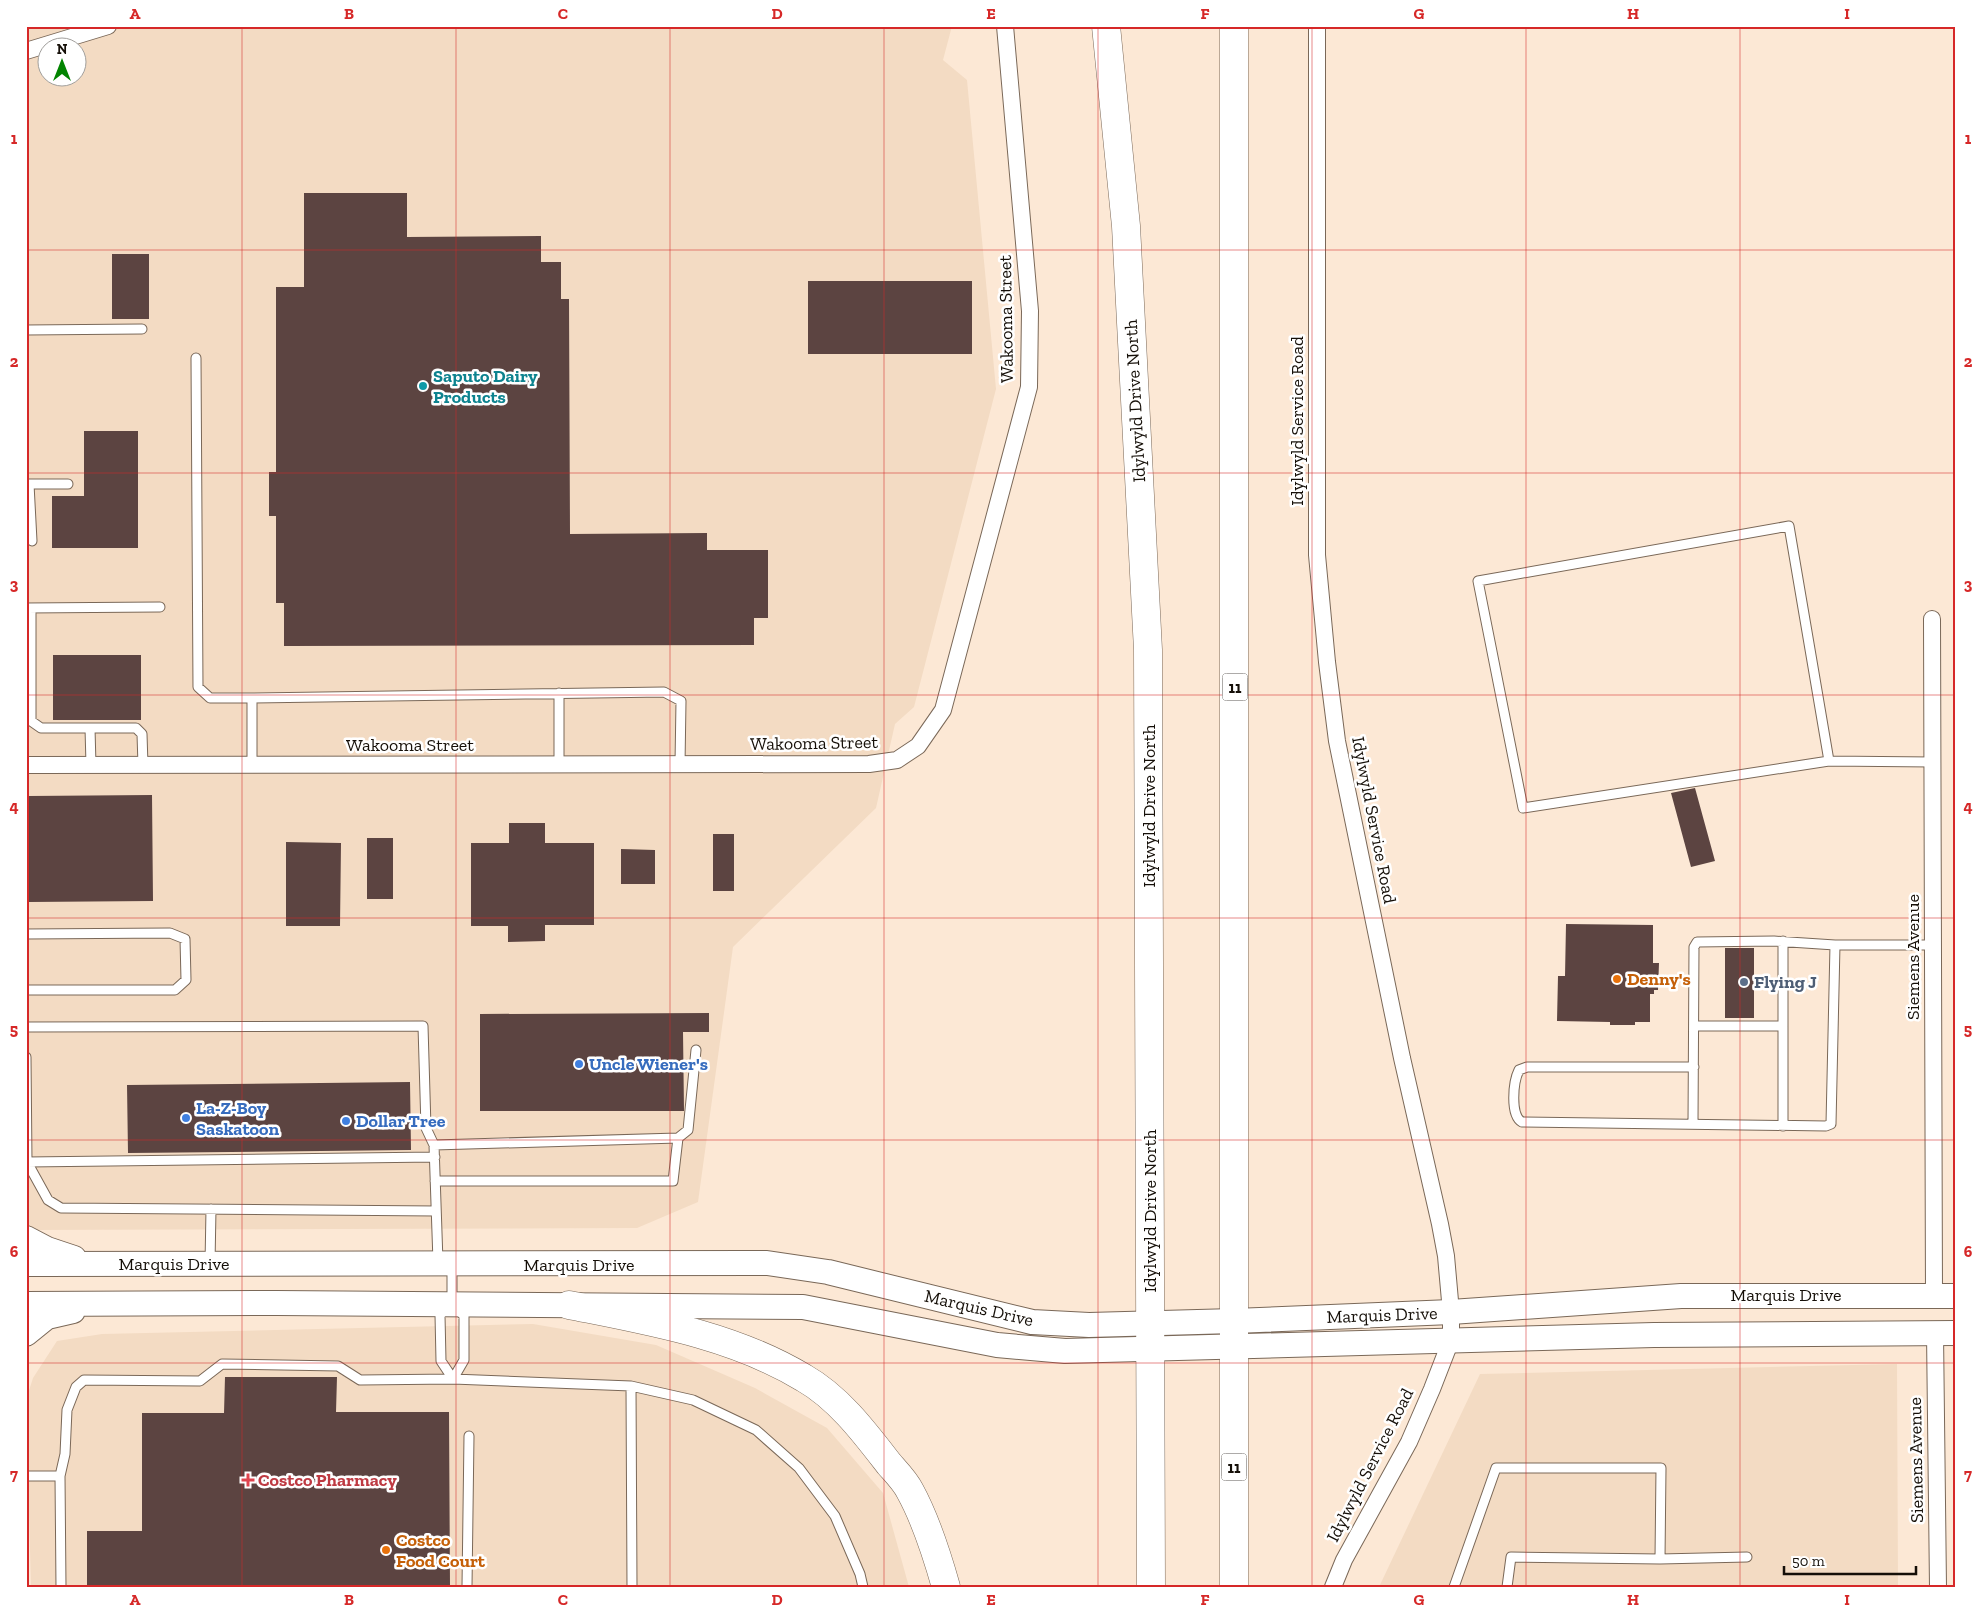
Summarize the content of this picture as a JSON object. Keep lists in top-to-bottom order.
{
  "streets": {
    "highway": ["Idylwyld Drive North", "11"],
    "main road": ["Marquis Drive"],
    "street": ["Wakooma Street", "Idylwyld Service Road", "Siemens Avenue"]
  },
  "crossings": [
    ["Idylwyld Drive North", "Marquis Drive"],
    ["Idylwyld Service Road", "Marquis Drive"],
    ["11", "Marquis Drive"],
    ["Siemens Avenue", "Marquis Drive"]
  ],
  "places": {
    "other": [
      "Saputo Dairy Products",
      "Denny's",
      "Flying J",
      "Uncle Wiener's",
      "La-Z-Boy Saskatoon",
      "Dollar Tree",
      "Costco Food Court"
    ],
    "health": ["Costco Pharmacy"]
  },
  "scale_bar": "50 m",
  "north": "top",
  "grid": {
    "columns": [
      "A",
      "B",
      "C",
      "D",
      "E",
      "F",
      "G",
      "H",
      "I"
    ],
    "rows": [
      "1",
      "2",
      "3",
      "4",
      "5",
      "6",
      "7"
    ]
  }
}
